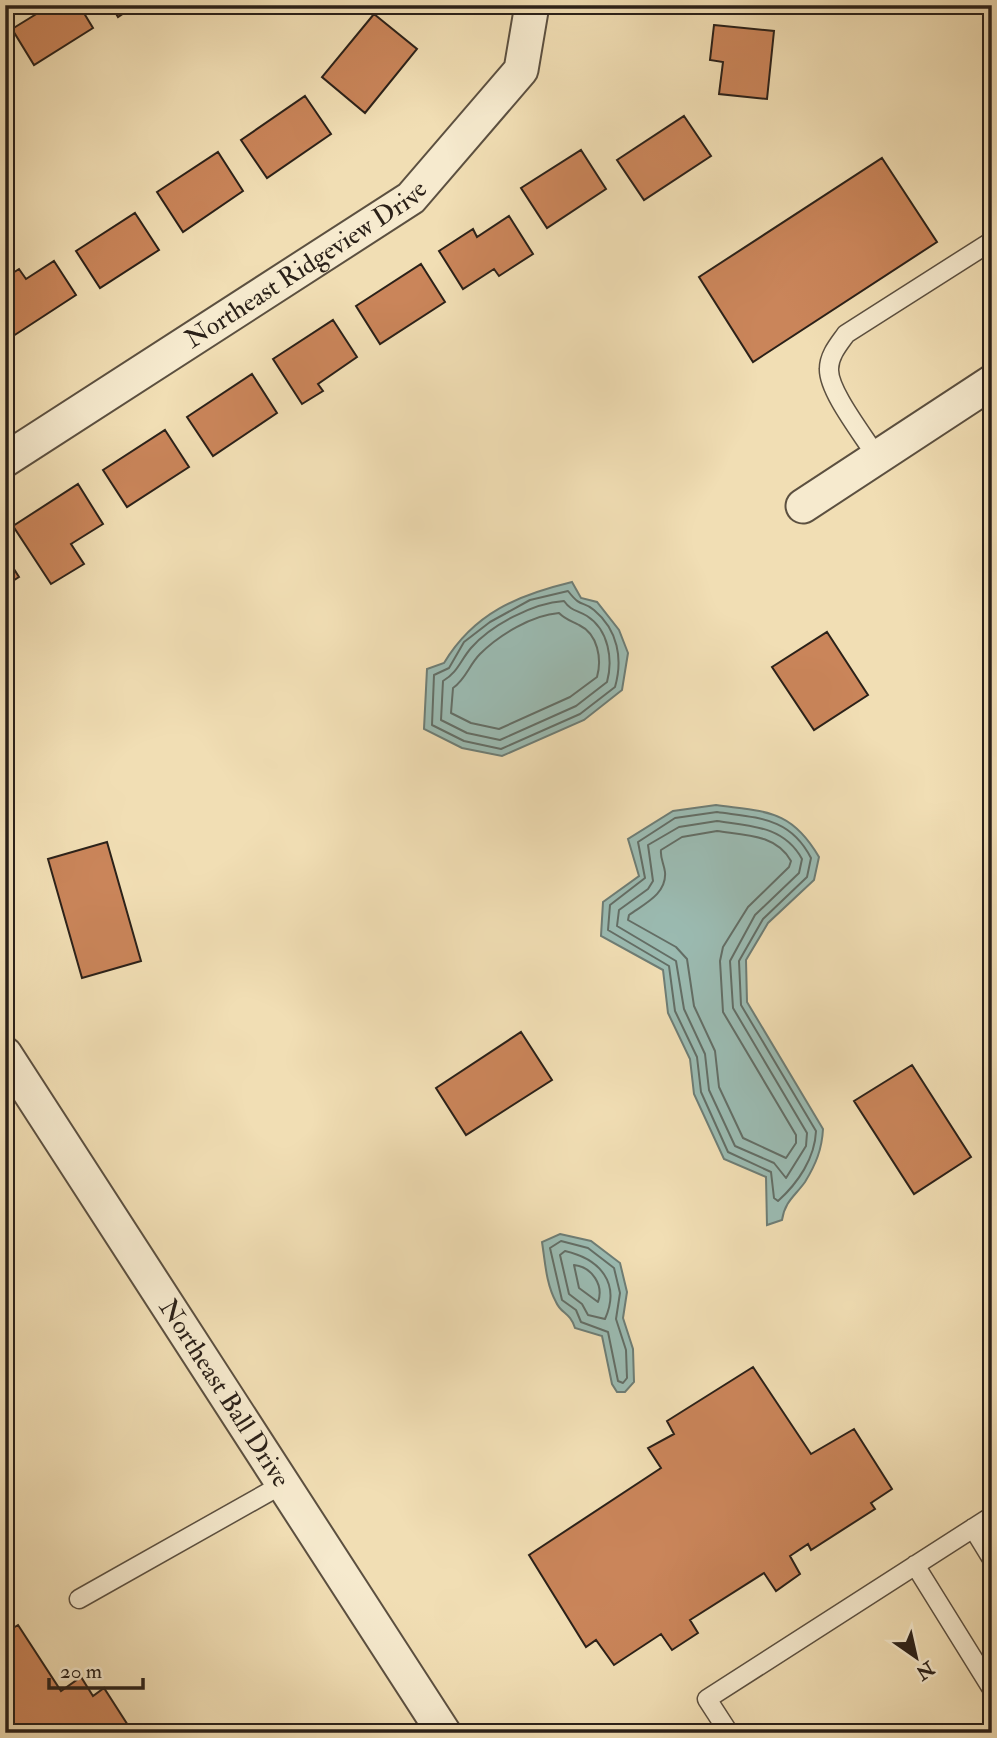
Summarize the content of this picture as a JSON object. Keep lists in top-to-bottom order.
{
  "streets": {
    "street": ["Northeast Ridgeview Drive", "Northeast Ball Drive"]
  },
  "scale_bar": "20 m",
  "north": "bottom right"
}
